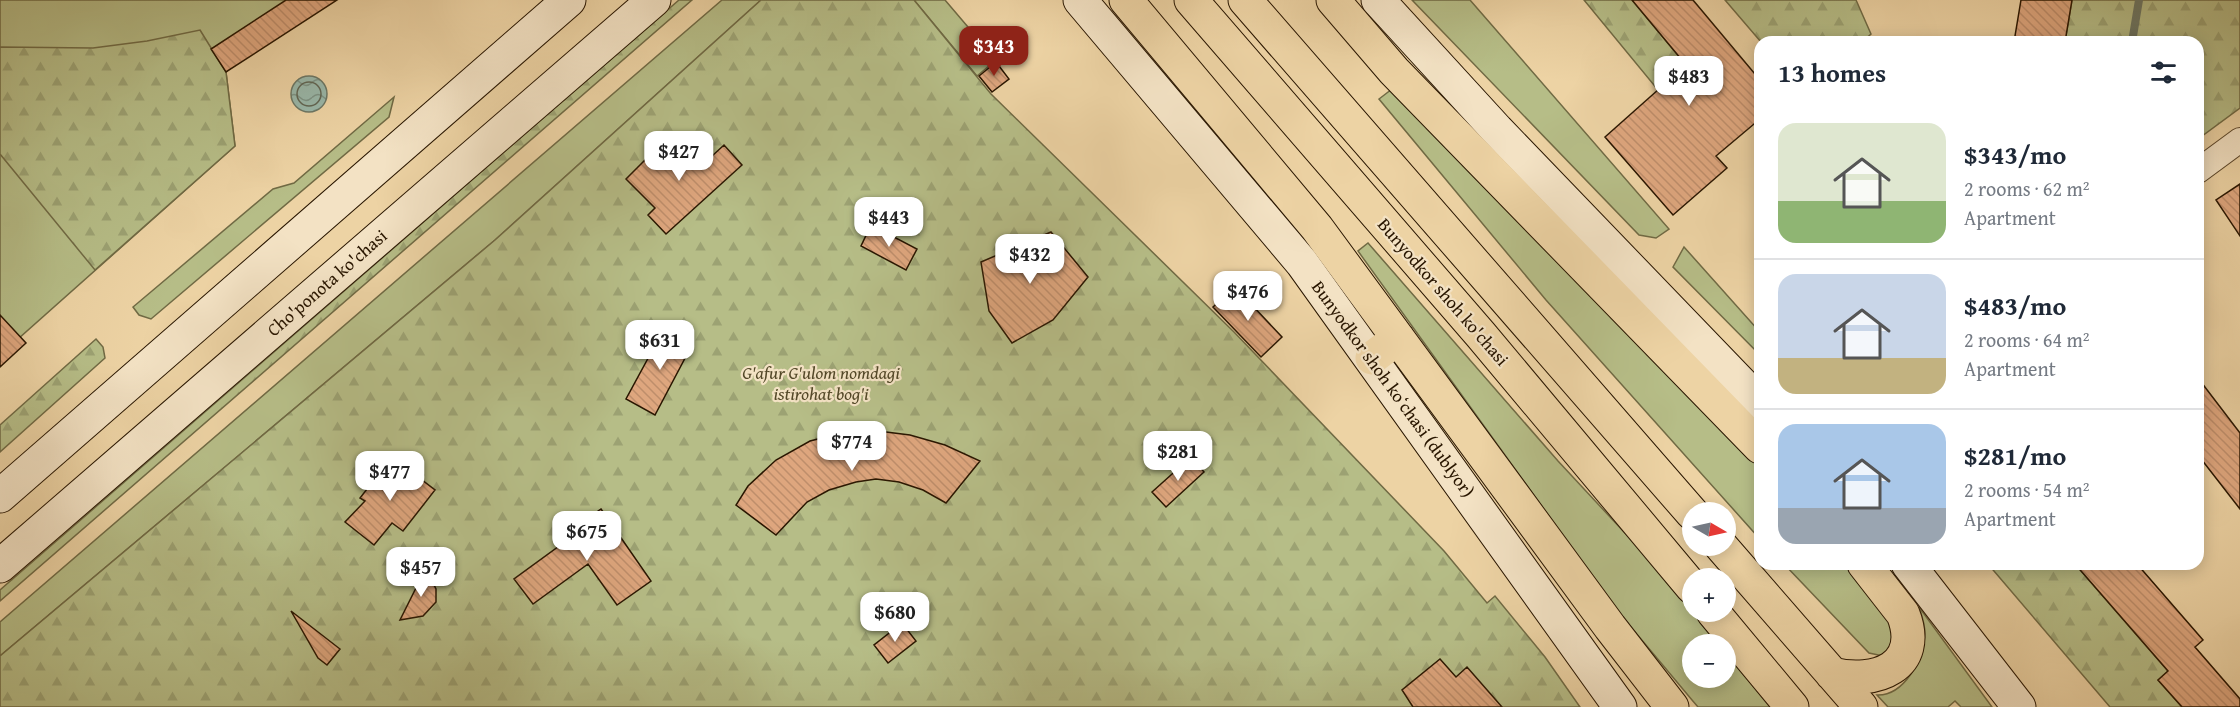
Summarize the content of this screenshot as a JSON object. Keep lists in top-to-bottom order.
{
  "streets": {
    "main road": ["Bunyodkor shoh ko'chasi"],
    "street": ["Cho'ponota ko'chasi", "Bunyodkor shoh koʻchasi (dublyor)"]
  },
  "parks": ["G'afur G'ulom nomdagi istirohat bog'i"],
  "north": "right",
  "page": {
    "price": [
      "$343",
      "$483",
      "$427",
      "$443",
      "$432",
      "$476",
      "$631",
      "$774",
      "$281",
      "$477",
      "$675",
      "$457",
      "$680"
    ],
    "heading": "13 homes",
    "list": [
      {
        "name": "$343/mo",
        "note": "2 rooms · 62 m² · Apartment"
      },
      {
        "name": "$483/mo",
        "note": "2 rooms · 64 m² · Apartment"
      },
      {
        "name": "$281/mo",
        "note": "2 rooms · 54 m² · Apartment"
      }
    ],
    "map_buttons": ["+", "−"]
  }
}
